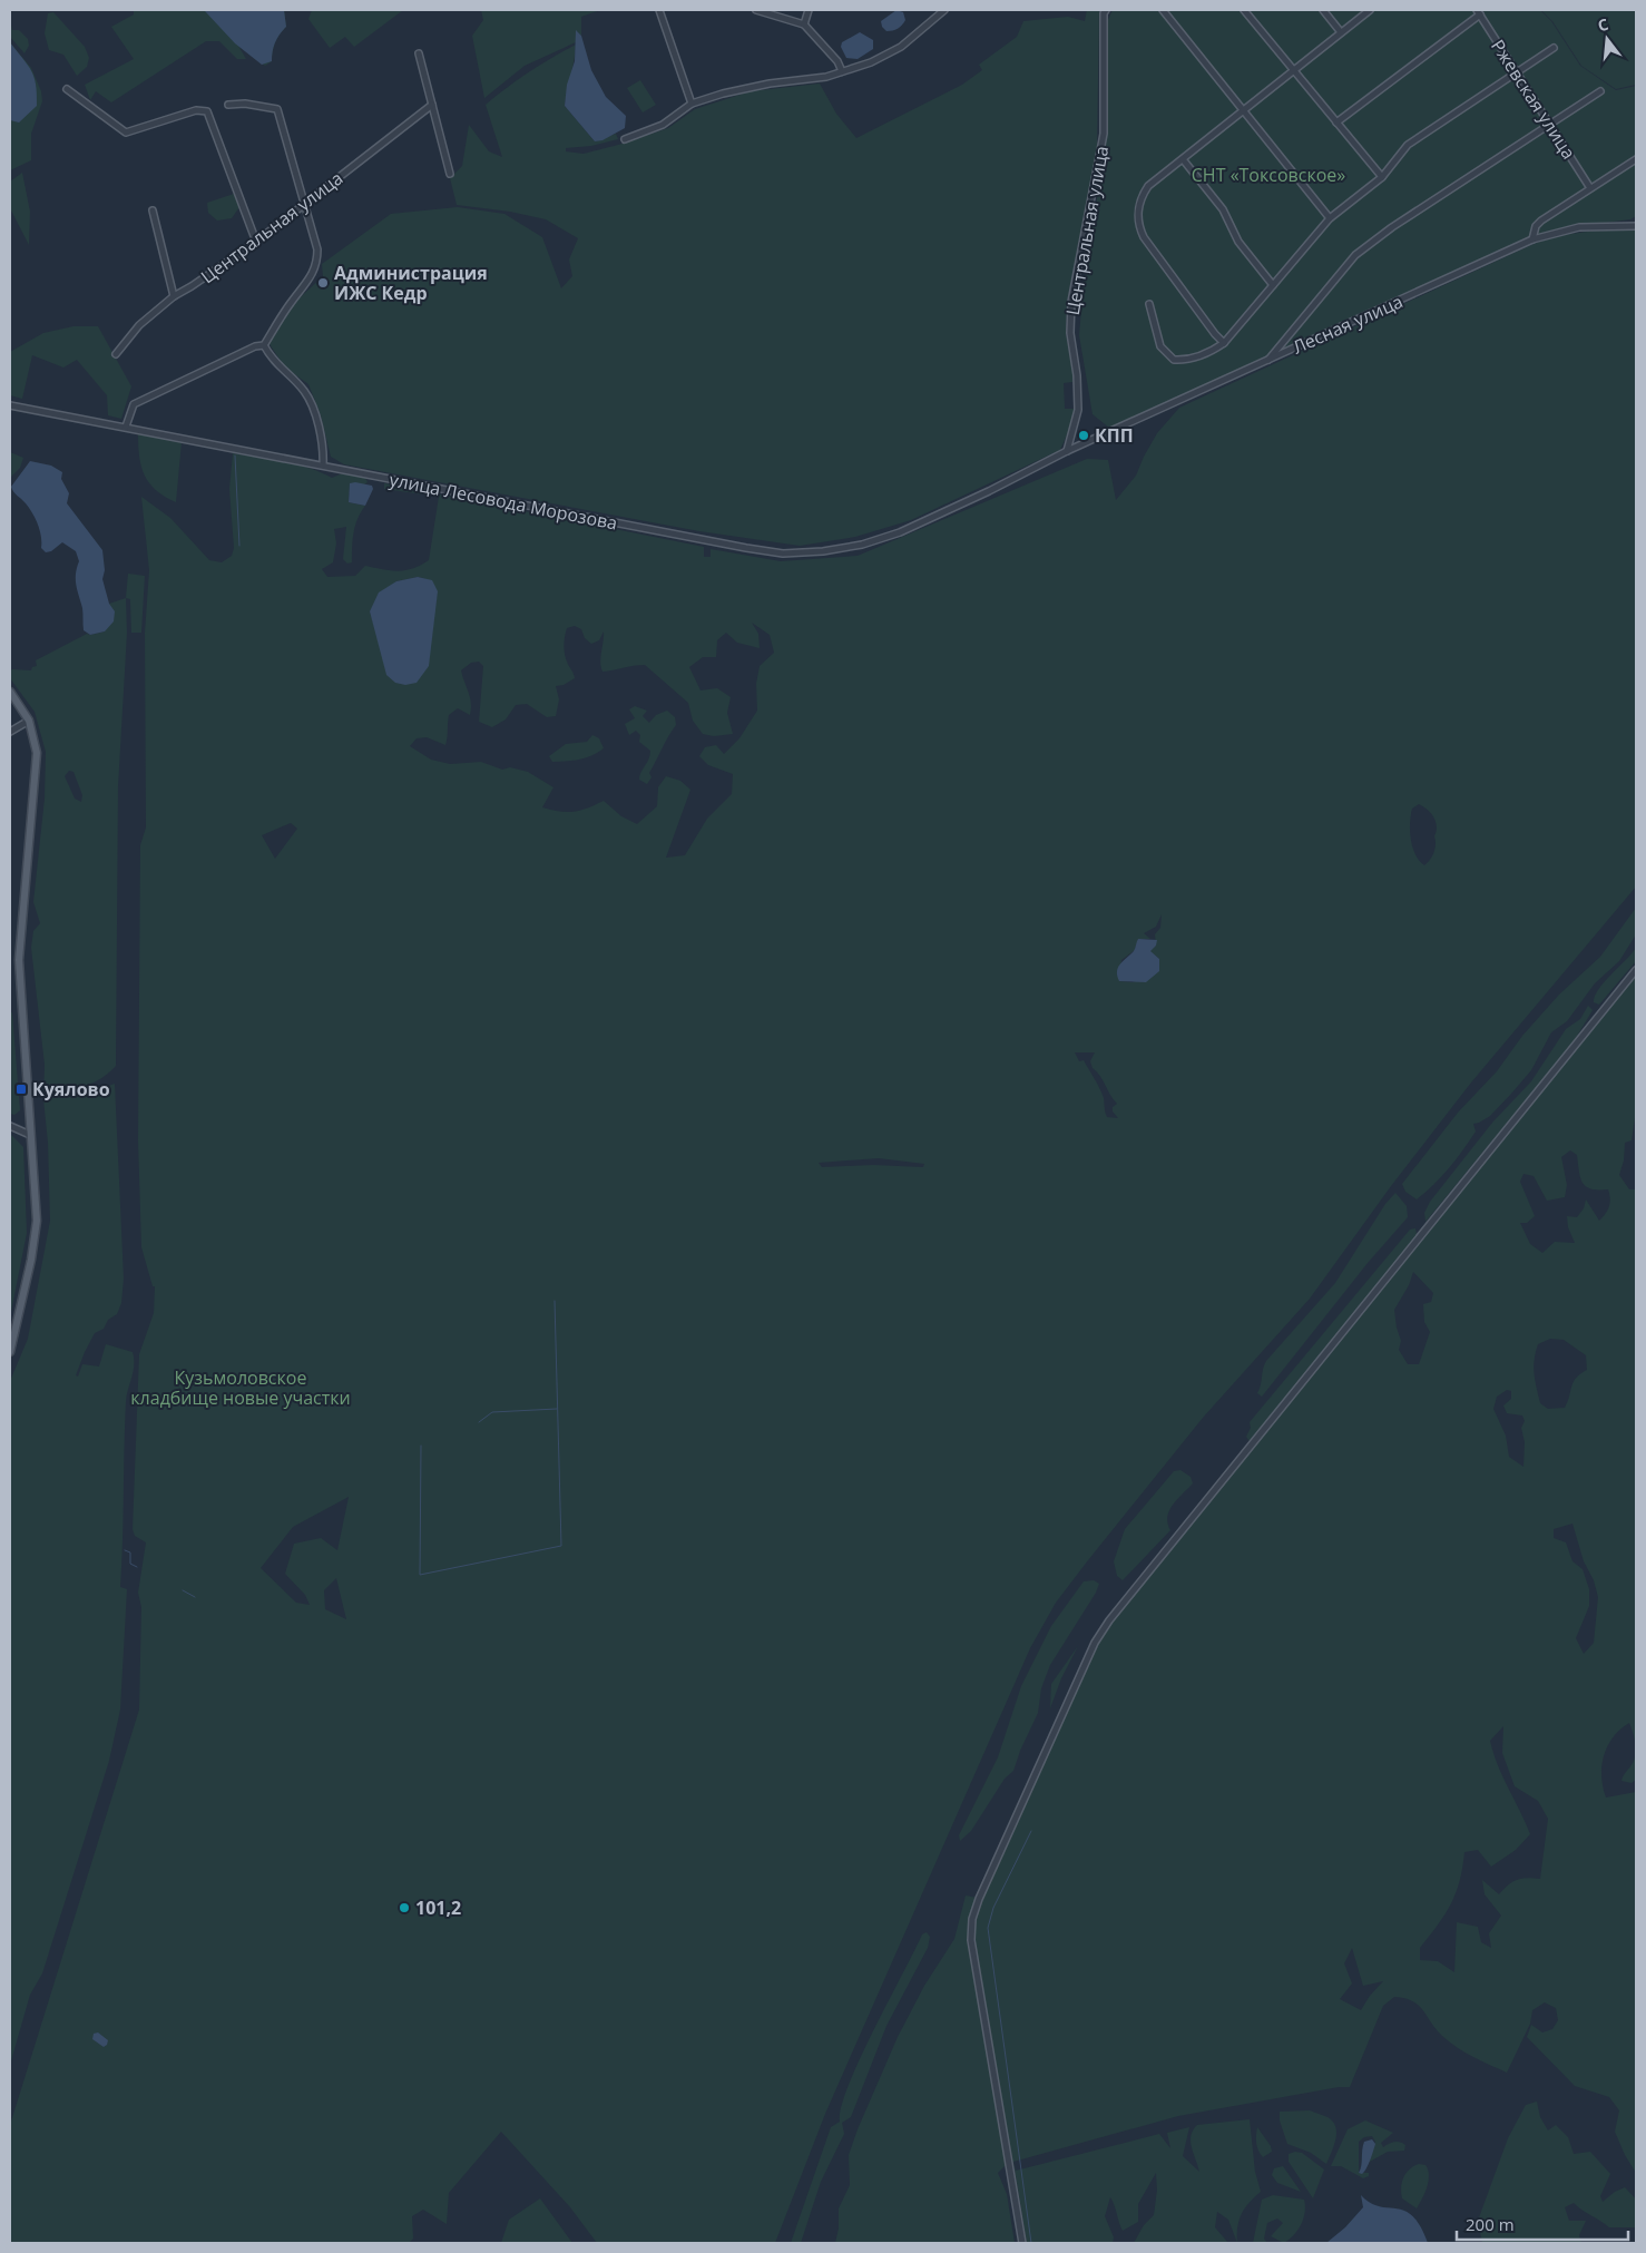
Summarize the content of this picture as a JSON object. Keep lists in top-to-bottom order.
{
  "streets": {
    "street": [
      "Ржевская улица",
      "Центральная улица",
      "Лесная улица",
      "улица Лесовода Морозова"
    ]
  },
  "crossings": [
    ["Центральная улица", "Лесная улица"],
    ["Центральная улица", "улица Лесовода Морозова"],
    ["Лесная улица", "улица Лесовода Морозова"]
  ],
  "parks": ["СНТ «Токсовское»", "Кузьмоловское кладбище новые участки"],
  "places": {
    "other": ["Администрация ИЖС Кедр", "КПП", "101,2"],
    "transit": ["Куялово"]
  },
  "scale_bar": "200 m",
  "north": "top"
}
